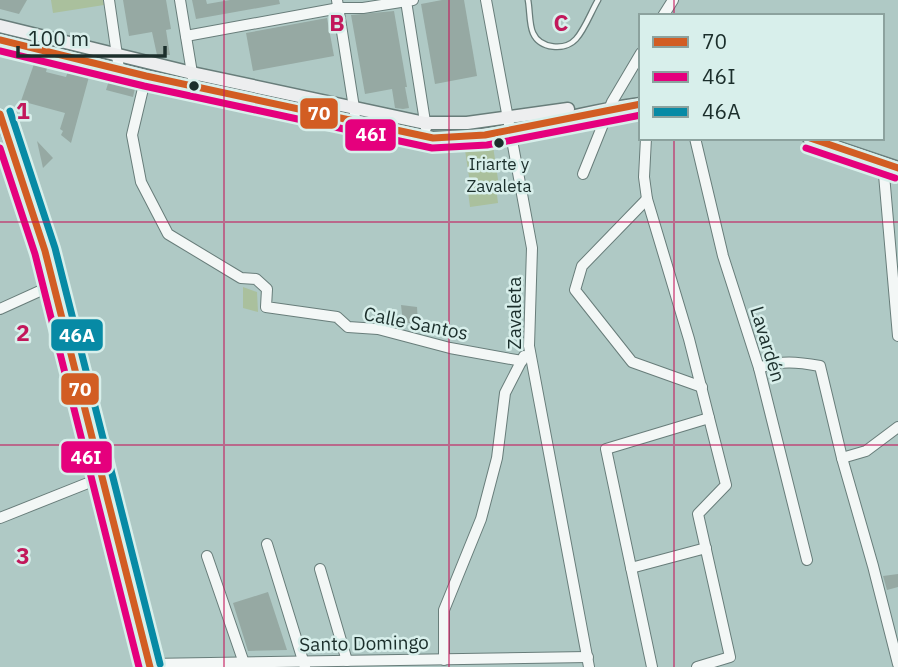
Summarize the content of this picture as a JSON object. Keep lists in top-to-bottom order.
{
  "streets": {
    "street": [
      "Zavaleta",
      "Calle Santos",
      "Lavardén",
      "Santo Domingo"
    ]
  },
  "crossings": [
    ["Zavaleta", "Santo Domingo"]
  ],
  "places": ["Iriarte y Zavaleta"],
  "lines": ["transit line 70", "transit line 46I", "transit line 46A"],
  "legend": ["70", "46I", "46A"],
  "scale_bar": "100 m",
  "grid": {
    "columns": ["B", "C"],
    "rows": ["1", "2", "3"]
  }
}
